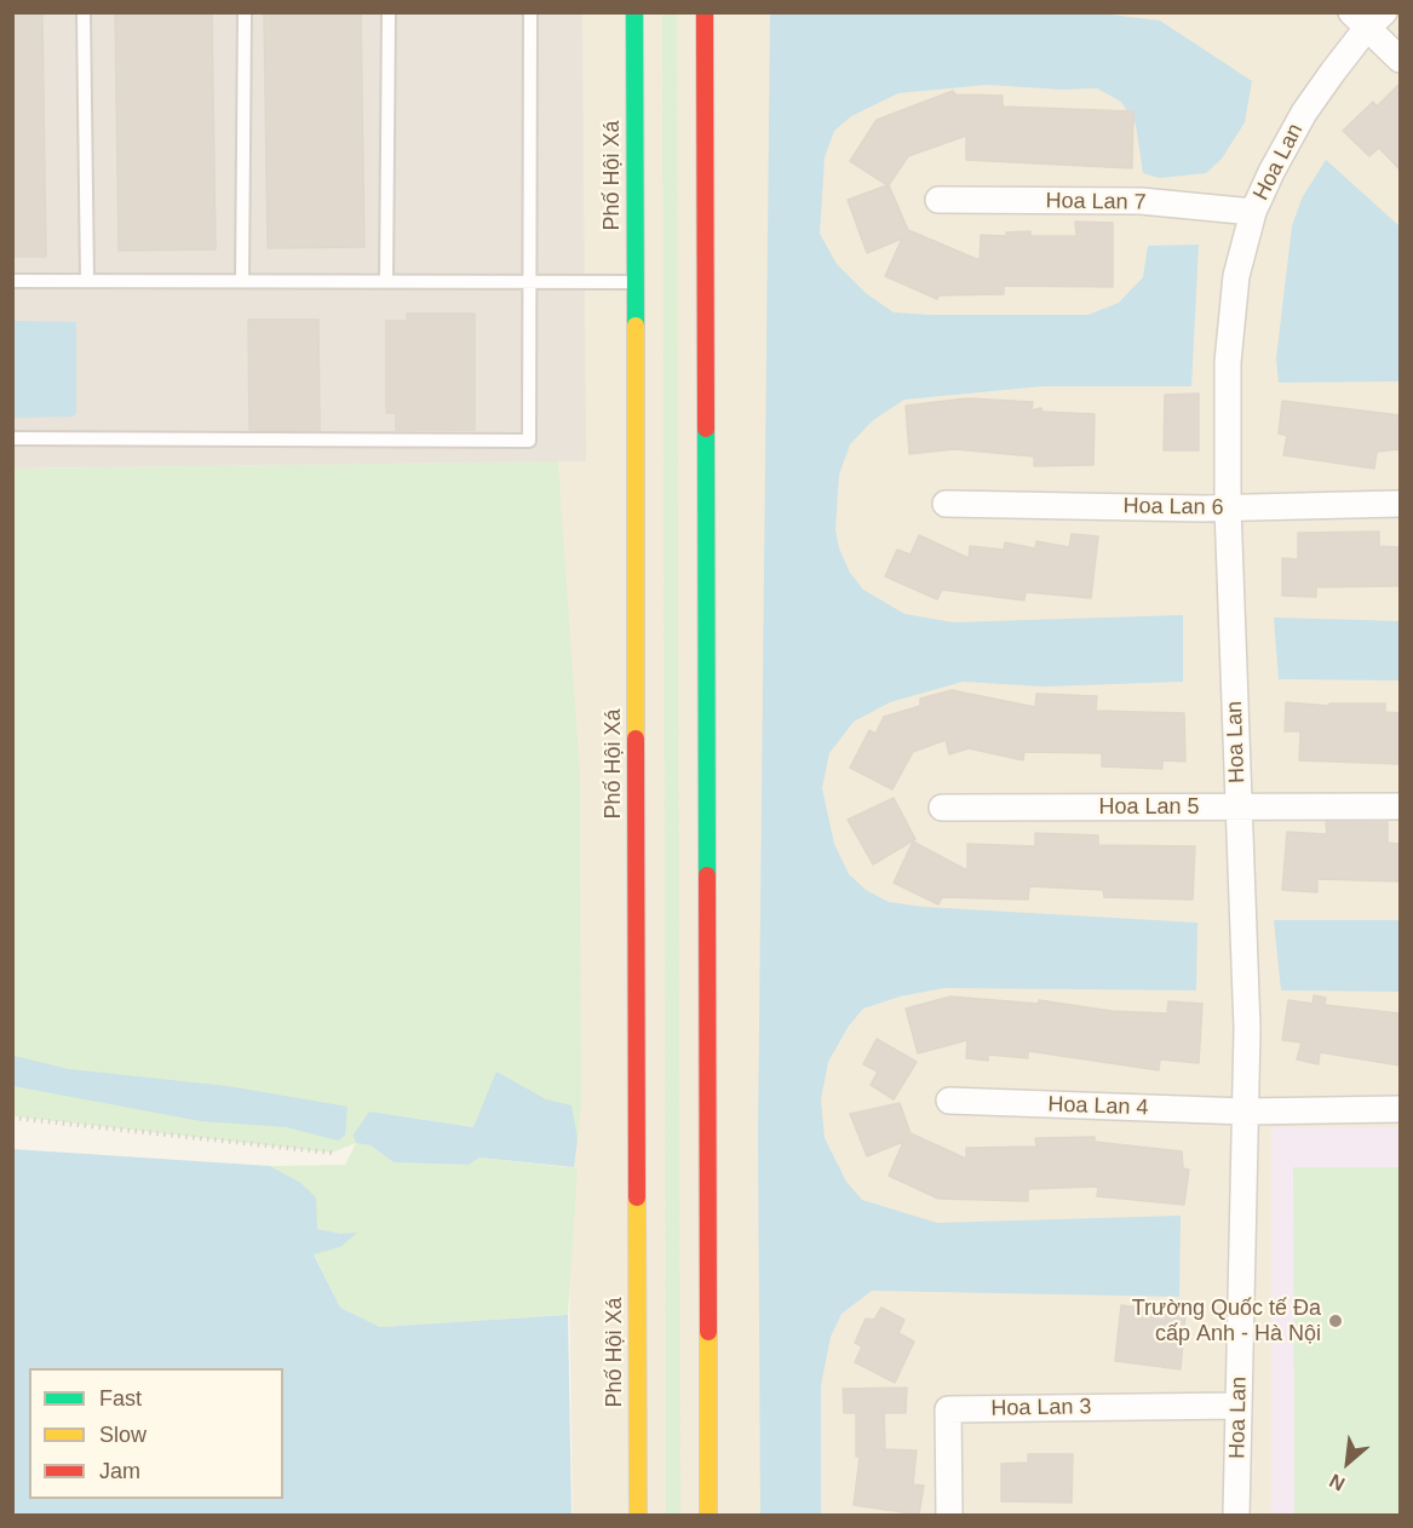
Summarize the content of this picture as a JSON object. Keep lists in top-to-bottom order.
{
  "streets": {
    "main road": ["Phố Hội Xá"],
    "street": [
      "Hoa Lan",
      "Hoa Lan 7",
      "Hoa Lan 6",
      "Hoa Lan 5",
      "Hoa Lan 4",
      "Hoa Lan 3"
    ]
  },
  "crossings": [
    ["Hoa Lan", "Hoa Lan 7"],
    ["Hoa Lan", "Hoa Lan 6"],
    ["Hoa Lan", "Hoa Lan 5"],
    ["Hoa Lan", "Hoa Lan 4"],
    ["Hoa Lan", "Hoa Lan 3"]
  ],
  "places": ["Trường Quốc tế Đa cấp Anh - Hà Nội"],
  "legend": ["Fast", "Slow", "Jam"],
  "north": "bottom left"
}
